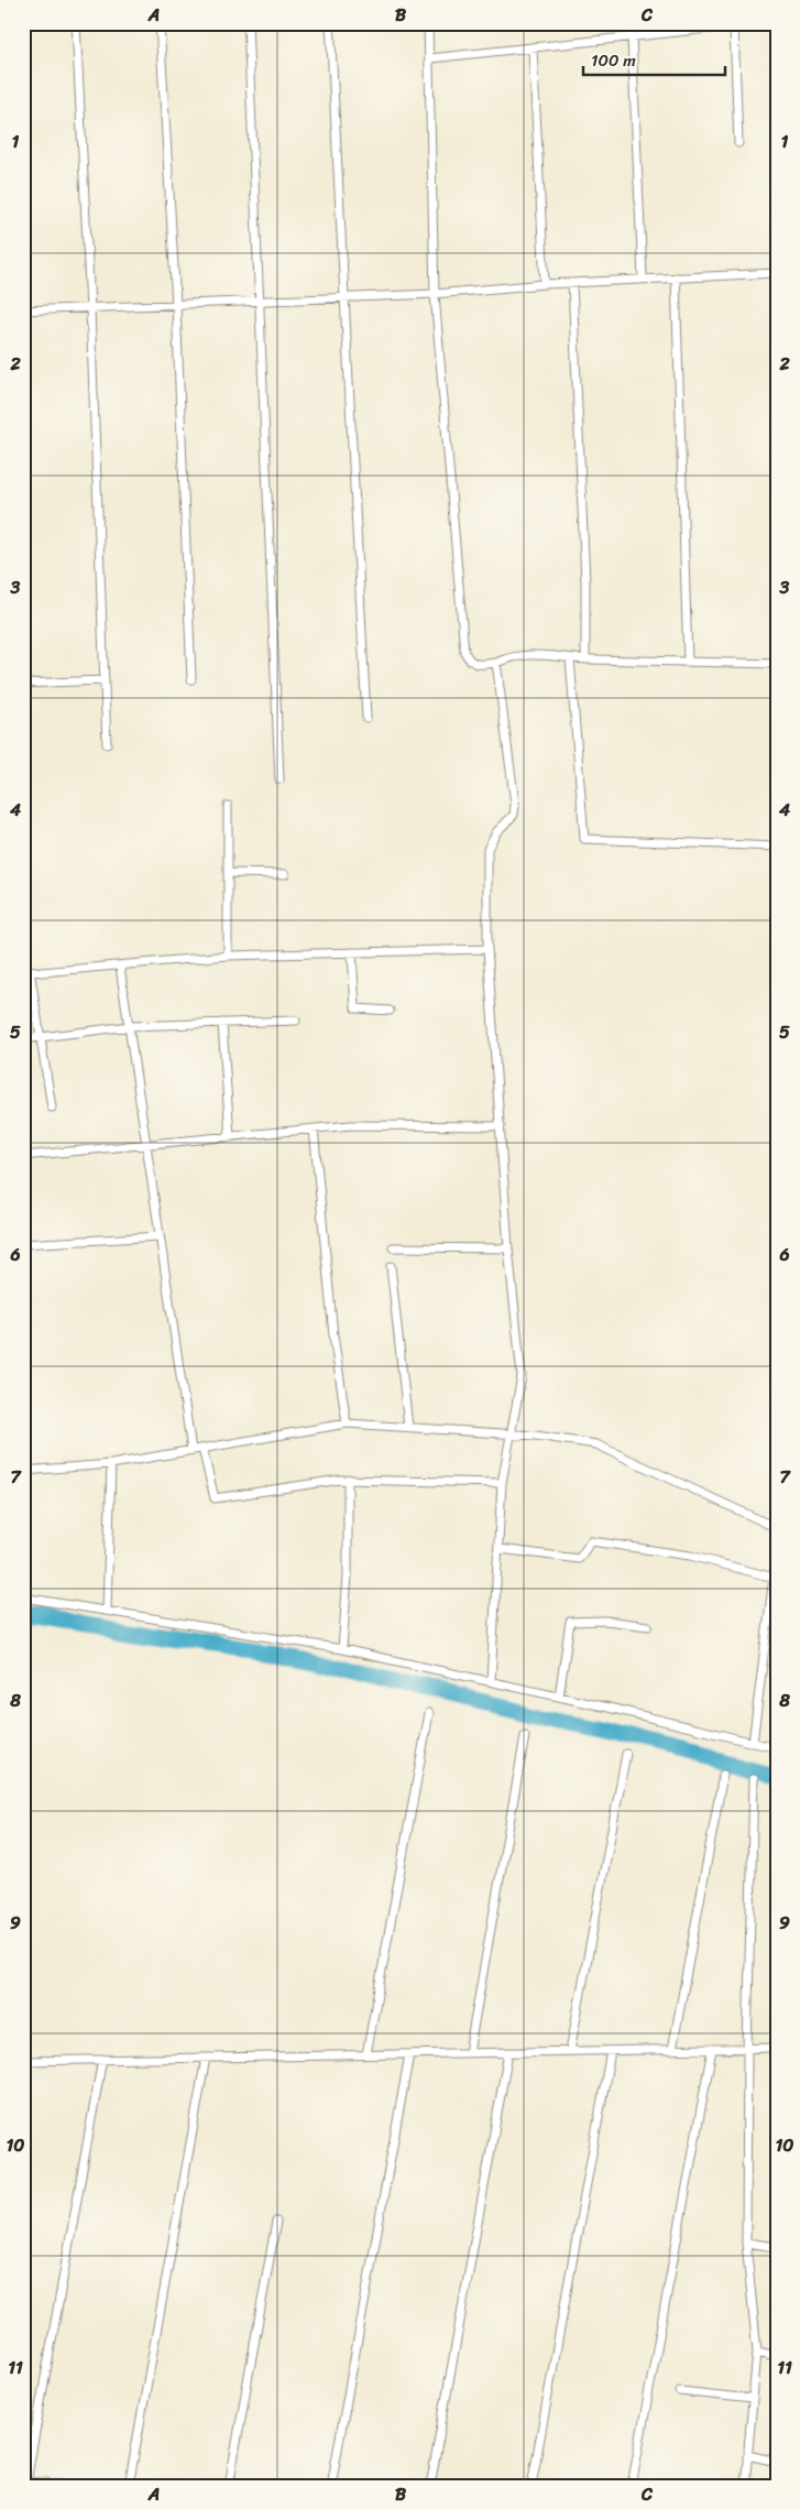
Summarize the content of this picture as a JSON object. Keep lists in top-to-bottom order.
{
  "scale_bar": "100 m",
  "grid": {
    "columns": ["A", "B", "C"],
    "rows": [
      "1",
      "2",
      "3",
      "4",
      "5",
      "6",
      "7",
      "8",
      "9",
      "10",
      "11"
    ]
  }
}
